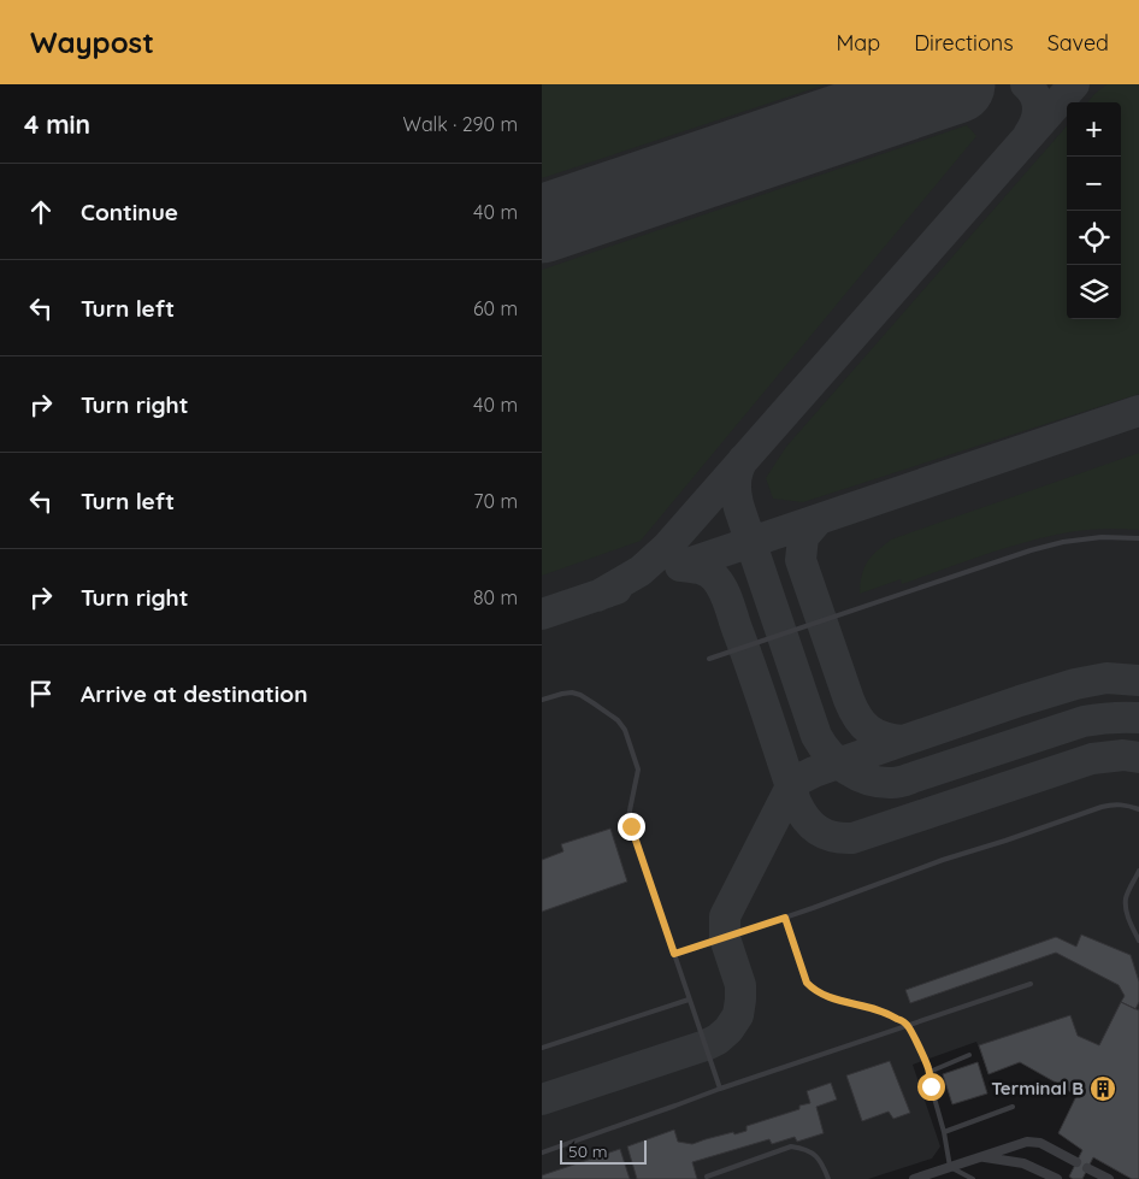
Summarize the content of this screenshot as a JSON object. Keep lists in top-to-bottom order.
{
  "places": {
    "building": ["Terminal B"]
  },
  "scale_bar": "50 m",
  "page": {
    "header": "Waypost",
    "nav": ["Map", "Directions", "Saved"],
    "heading": ["4 min", "Walk · 290 m"],
    "map_buttons": ["+", "−"],
    "list": [
      ["Continue", "40 m"],
      ["Turn left", "60 m"],
      ["Turn right", "40 m"],
      ["Turn left", "70 m"],
      ["Turn right", "80 m"],
      "Arrive at destination"
    ],
    "scale": "50 m"
  }
}
